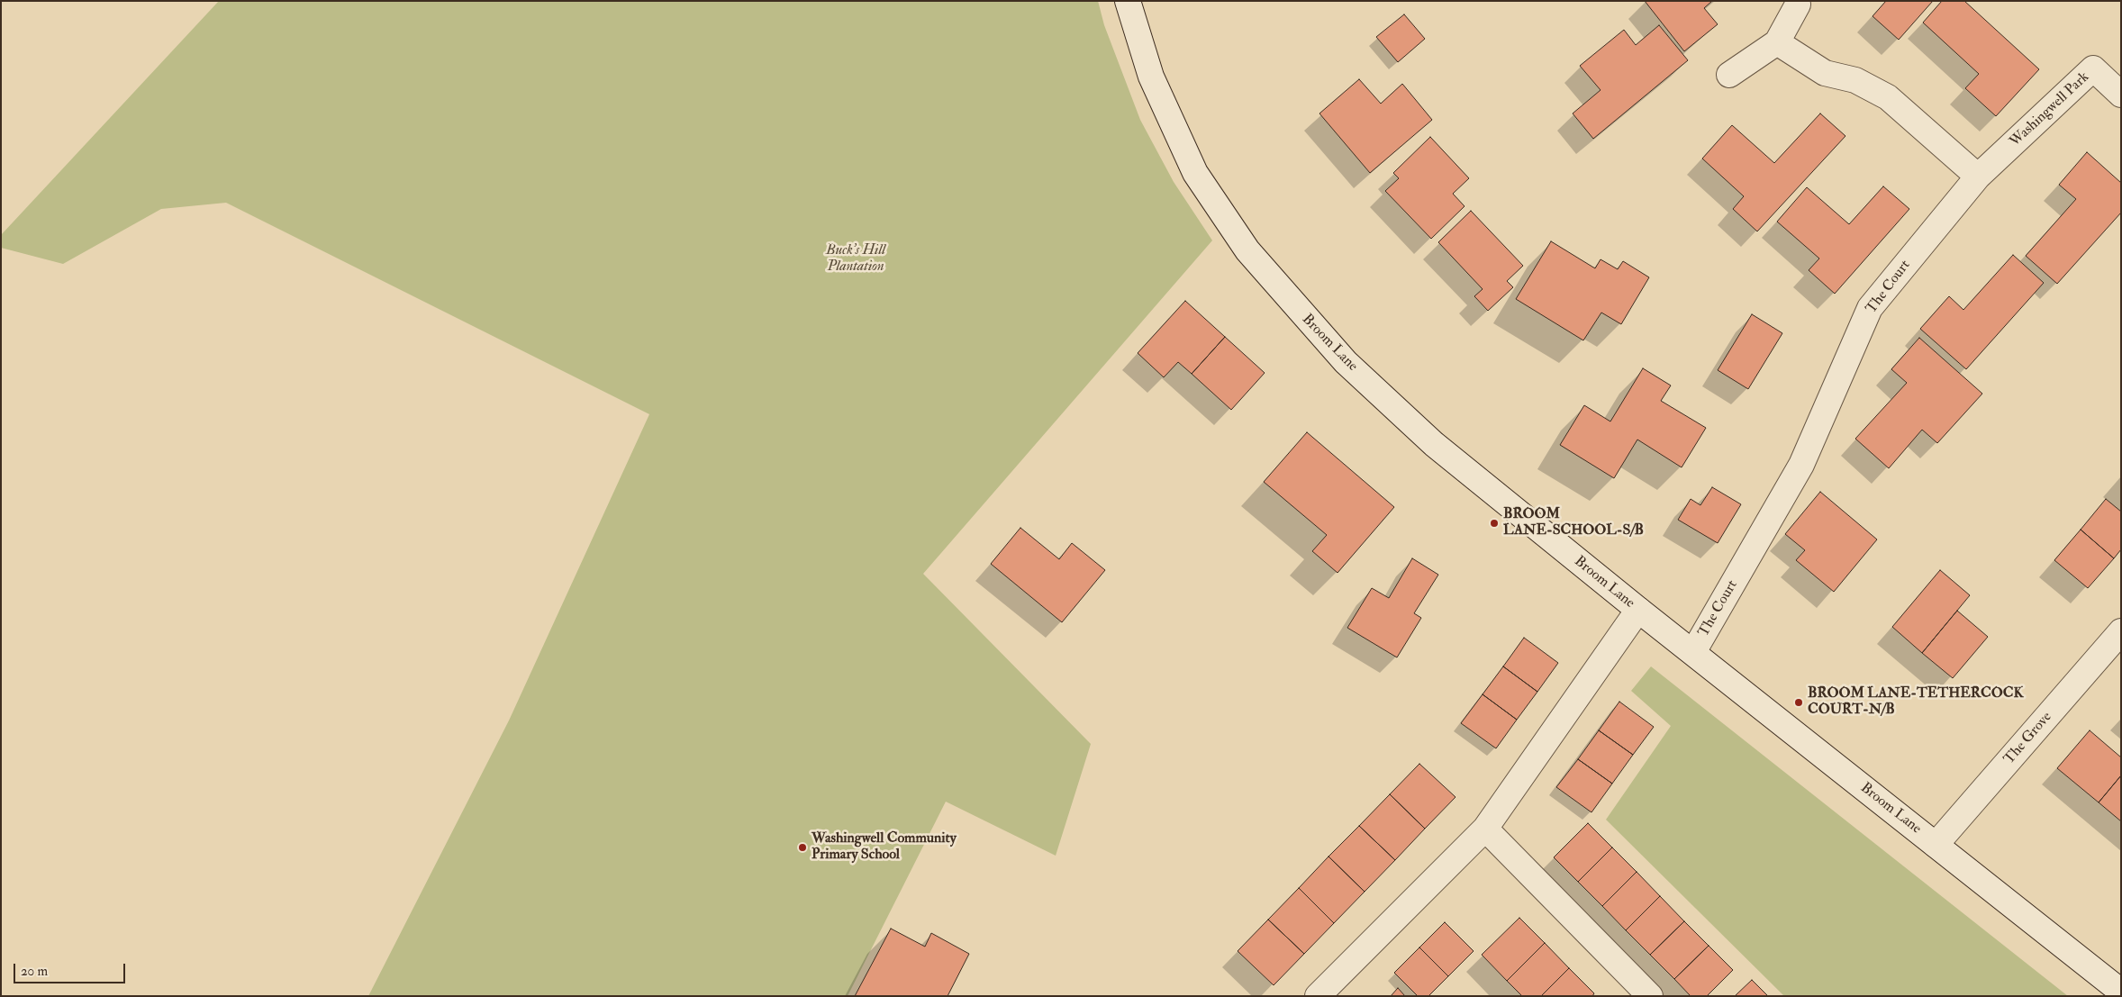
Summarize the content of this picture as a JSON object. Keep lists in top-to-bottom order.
{
  "streets": {
    "street": [
      "Washingwell Park",
      "The Court",
      "Broom Lane",
      "The Grove"
    ]
  },
  "crossings": [
    ["Washingwell Park", "The Court"],
    ["The Court", "Broom Lane"],
    ["Broom Lane", "The Grove"]
  ],
  "parks": ["Buck's Hill Plantation"],
  "places": ["BROOM LANE-SCHOOL-S/B", "BROOM LANE-TETHERCOCK COURT-N/B", "Washingwell Community Primary School"],
  "scale_bar": "20 m"
}
